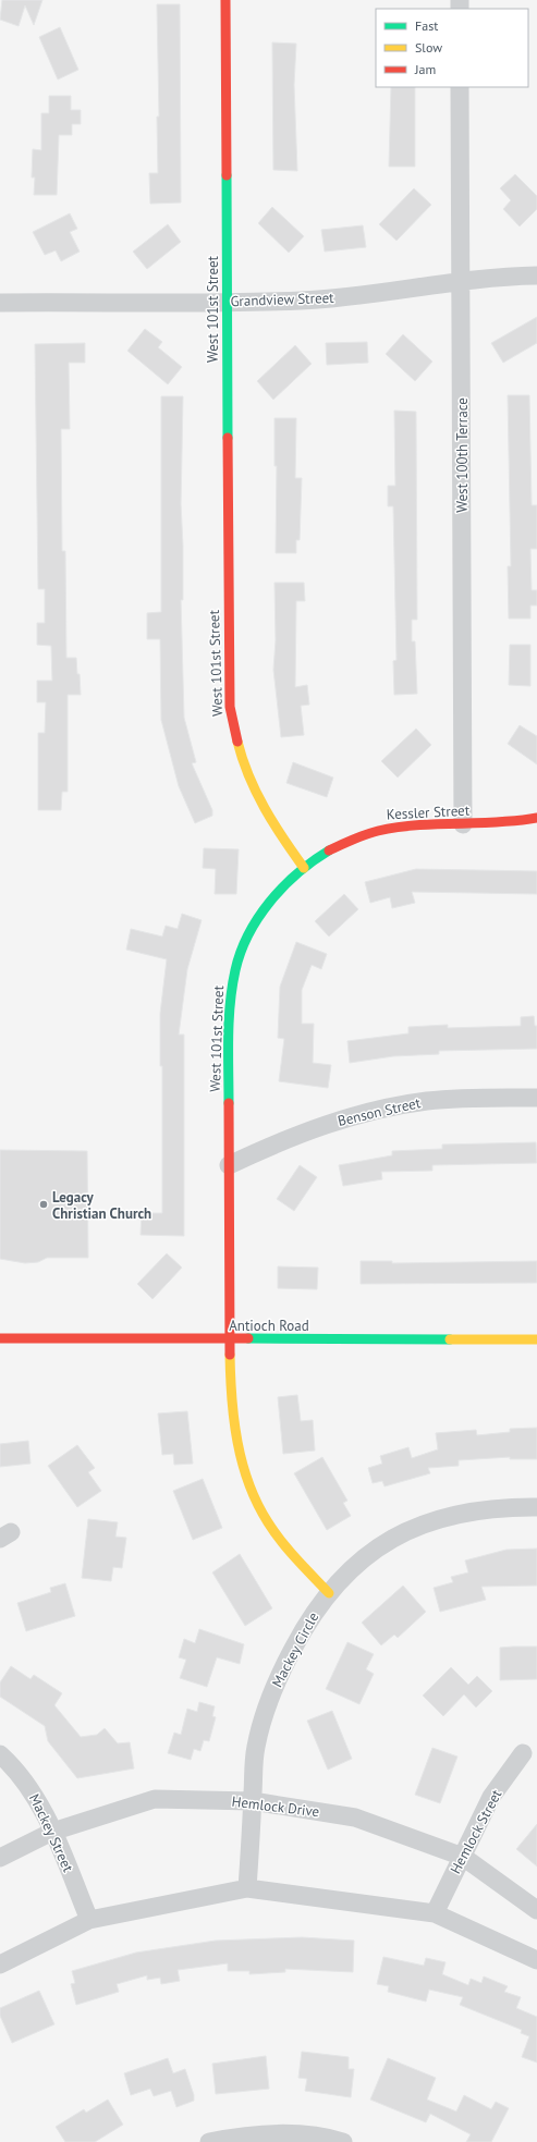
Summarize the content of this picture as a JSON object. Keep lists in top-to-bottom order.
{
  "streets": {
    "street": [
      "Grandview Street",
      "West 101st Street",
      "West 100th Terrace",
      "Kessler Street",
      "Benson Street",
      "Antioch Road",
      "Mackey Circle",
      "Hemlock Drive",
      "Hemlock Street",
      "Mackey Street"
    ]
  },
  "crossings": [
    ["Grandview Street", "West 101st Street"],
    ["Grandview Street", "West 100th Terrace"],
    ["West 101st Street", "Kessler Street"],
    ["West 101st Street", "Benson Street"],
    ["West 101st Street", "Antioch Road"],
    ["West 101st Street", "Mackey Circle"],
    ["West 100th Terrace", "Kessler Street"],
    ["Mackey Circle", "Hemlock Drive"],
    ["Hemlock Drive", "Hemlock Street"],
    ["Hemlock Drive", "Mackey Street"]
  ],
  "places": ["Legacy Christian Church"],
  "legend": ["Fast", "Slow", "Jam"]
}
